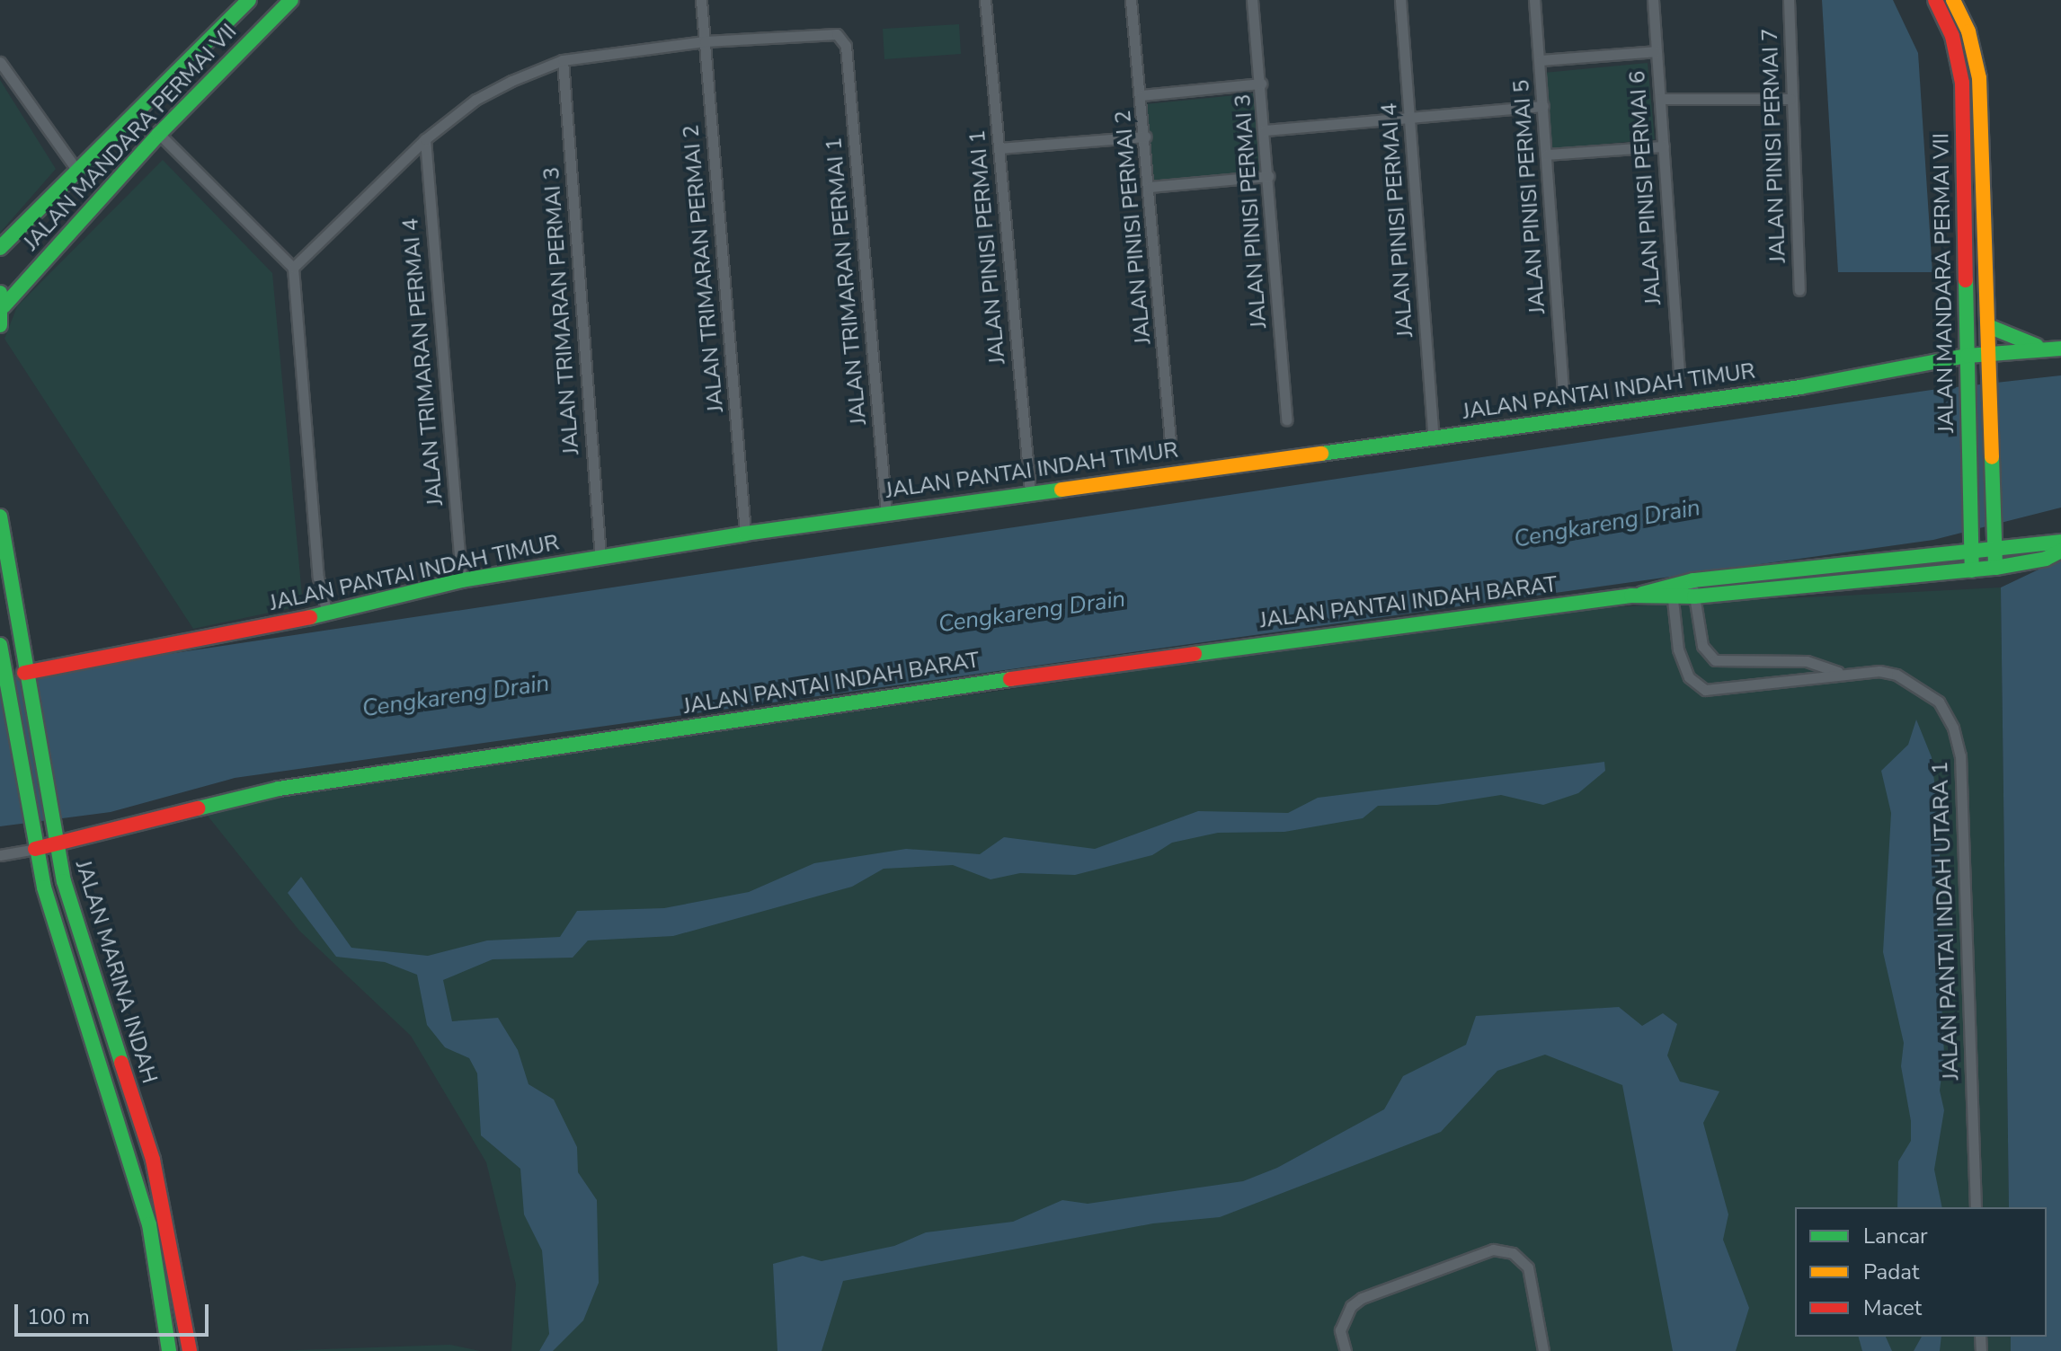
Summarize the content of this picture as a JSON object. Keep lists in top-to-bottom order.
{
  "streets": {
    "street": [
      "JALAN MANDARA PERMAI VII",
      "JALAN PINISI PERMAI 7",
      "JALAN PINISI PERMAI 6",
      "JALAN PINISI PERMAI 5",
      "JALAN PINISI PERMAI 3",
      "JALAN PINISI PERMAI 4",
      "JALAN PINISI PERMAI 2",
      "JALAN PINISI PERMAI 1",
      "JALAN TRIMARAN PERMAI 2",
      "JALAN TRIMARAN PERMAI 1",
      "JALAN TRIMARAN PERMAI 3",
      "JALAN TRIMARAN PERMAI 4",
      "JALAN PANTAI INDAH TIMUR",
      "JALAN PANTAI INDAH BARAT",
      "JALAN PANTAI INDAH UTARA 1",
      "JALAN MARINA INDAH"
    ]
  },
  "crossings": [
    ["JALAN MANDARA PERMAI VII", "JALAN PANTAI INDAH TIMUR"],
    ["JALAN MANDARA PERMAI VII", "JALAN PANTAI INDAH BARAT"],
    ["JALAN PINISI PERMAI 4", "JALAN PANTAI INDAH TIMUR"],
    ["JALAN PINISI PERMAI 1", "JALAN PANTAI INDAH TIMUR"],
    ["JALAN TRIMARAN PERMAI 2", "JALAN TRIMARAN PERMAI 1"],
    ["JALAN TRIMARAN PERMAI 2", "JALAN PANTAI INDAH TIMUR"],
    ["JALAN TRIMARAN PERMAI 1", "JALAN PANTAI INDAH TIMUR"],
    ["JALAN TRIMARAN PERMAI 3", "JALAN PANTAI INDAH TIMUR"],
    ["JALAN TRIMARAN PERMAI 4", "JALAN PANTAI INDAH TIMUR"],
    ["JALAN PANTAI INDAH TIMUR", "JALAN MARINA INDAH"],
    ["JALAN PANTAI INDAH BARAT", "JALAN PANTAI INDAH UTARA 1"],
    ["JALAN PANTAI INDAH BARAT", "JALAN MARINA INDAH"]
  ],
  "water": ["Cengkareng Drain"],
  "legend": ["Lancar", "Padat", "Macet"],
  "scale_bar": "100 m"
}
